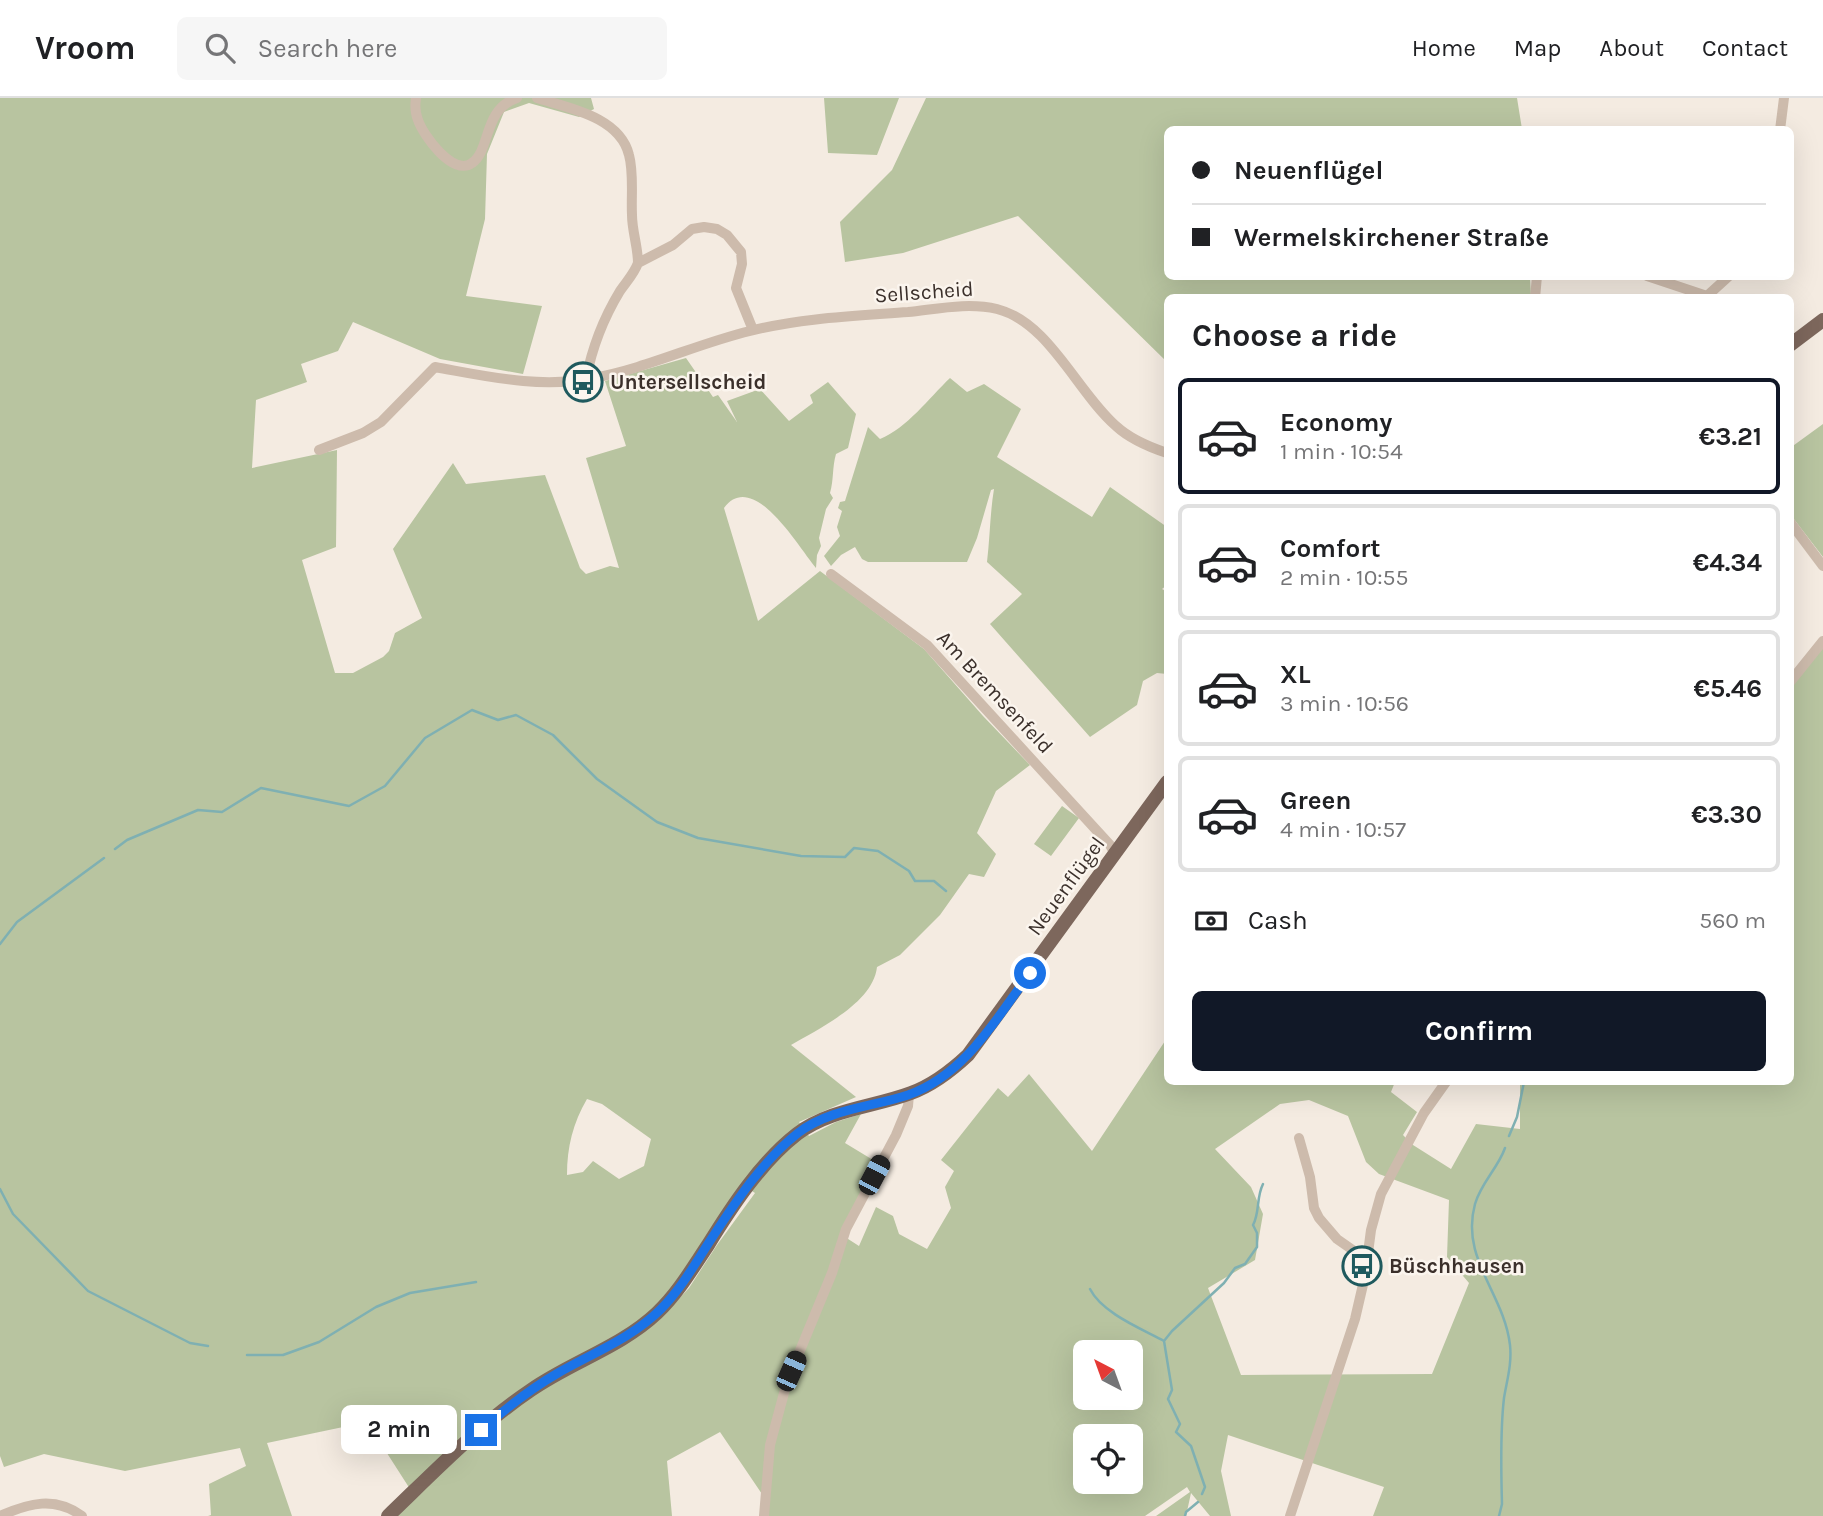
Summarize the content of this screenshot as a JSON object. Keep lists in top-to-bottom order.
{
  "streets": {
    "main road": ["Neuenflügel"],
    "street": ["Sellscheid", "Am Bremsenfeld"]
  },
  "crossings": [
    ["Am Bremsenfeld", "Neuenflügel"]
  ],
  "places": {
    "bus stop": ["Untersellscheid", "Büschhausen"]
  },
  "north": "top left",
  "page": {
    "header": "Vroom",
    "search": "Search here",
    "nav": [
      "Home",
      "Map",
      "About",
      "Contact"
    ],
    "banner": ["Neuenflügel", "Wermelskirchener Straße"],
    "heading": "Choose a ride",
    "list": [
      {
        "name": "Economy",
        "note": "1 min · 10:54",
        "value": "€3.21"
      },
      {
        "name": "Comfort",
        "note": "2 min · 10:55",
        "value": "€4.34"
      },
      {
        "name": "XL",
        "note": "3 min · 10:56",
        "value": "€5.46"
      },
      {
        "name": "Green",
        "note": "4 min · 10:57",
        "value": "€3.30"
      }
    ],
    "pay": ["Cash", "560 m"],
    "buttons": "Confirm",
    "bubble": "2 min"
  }
}
